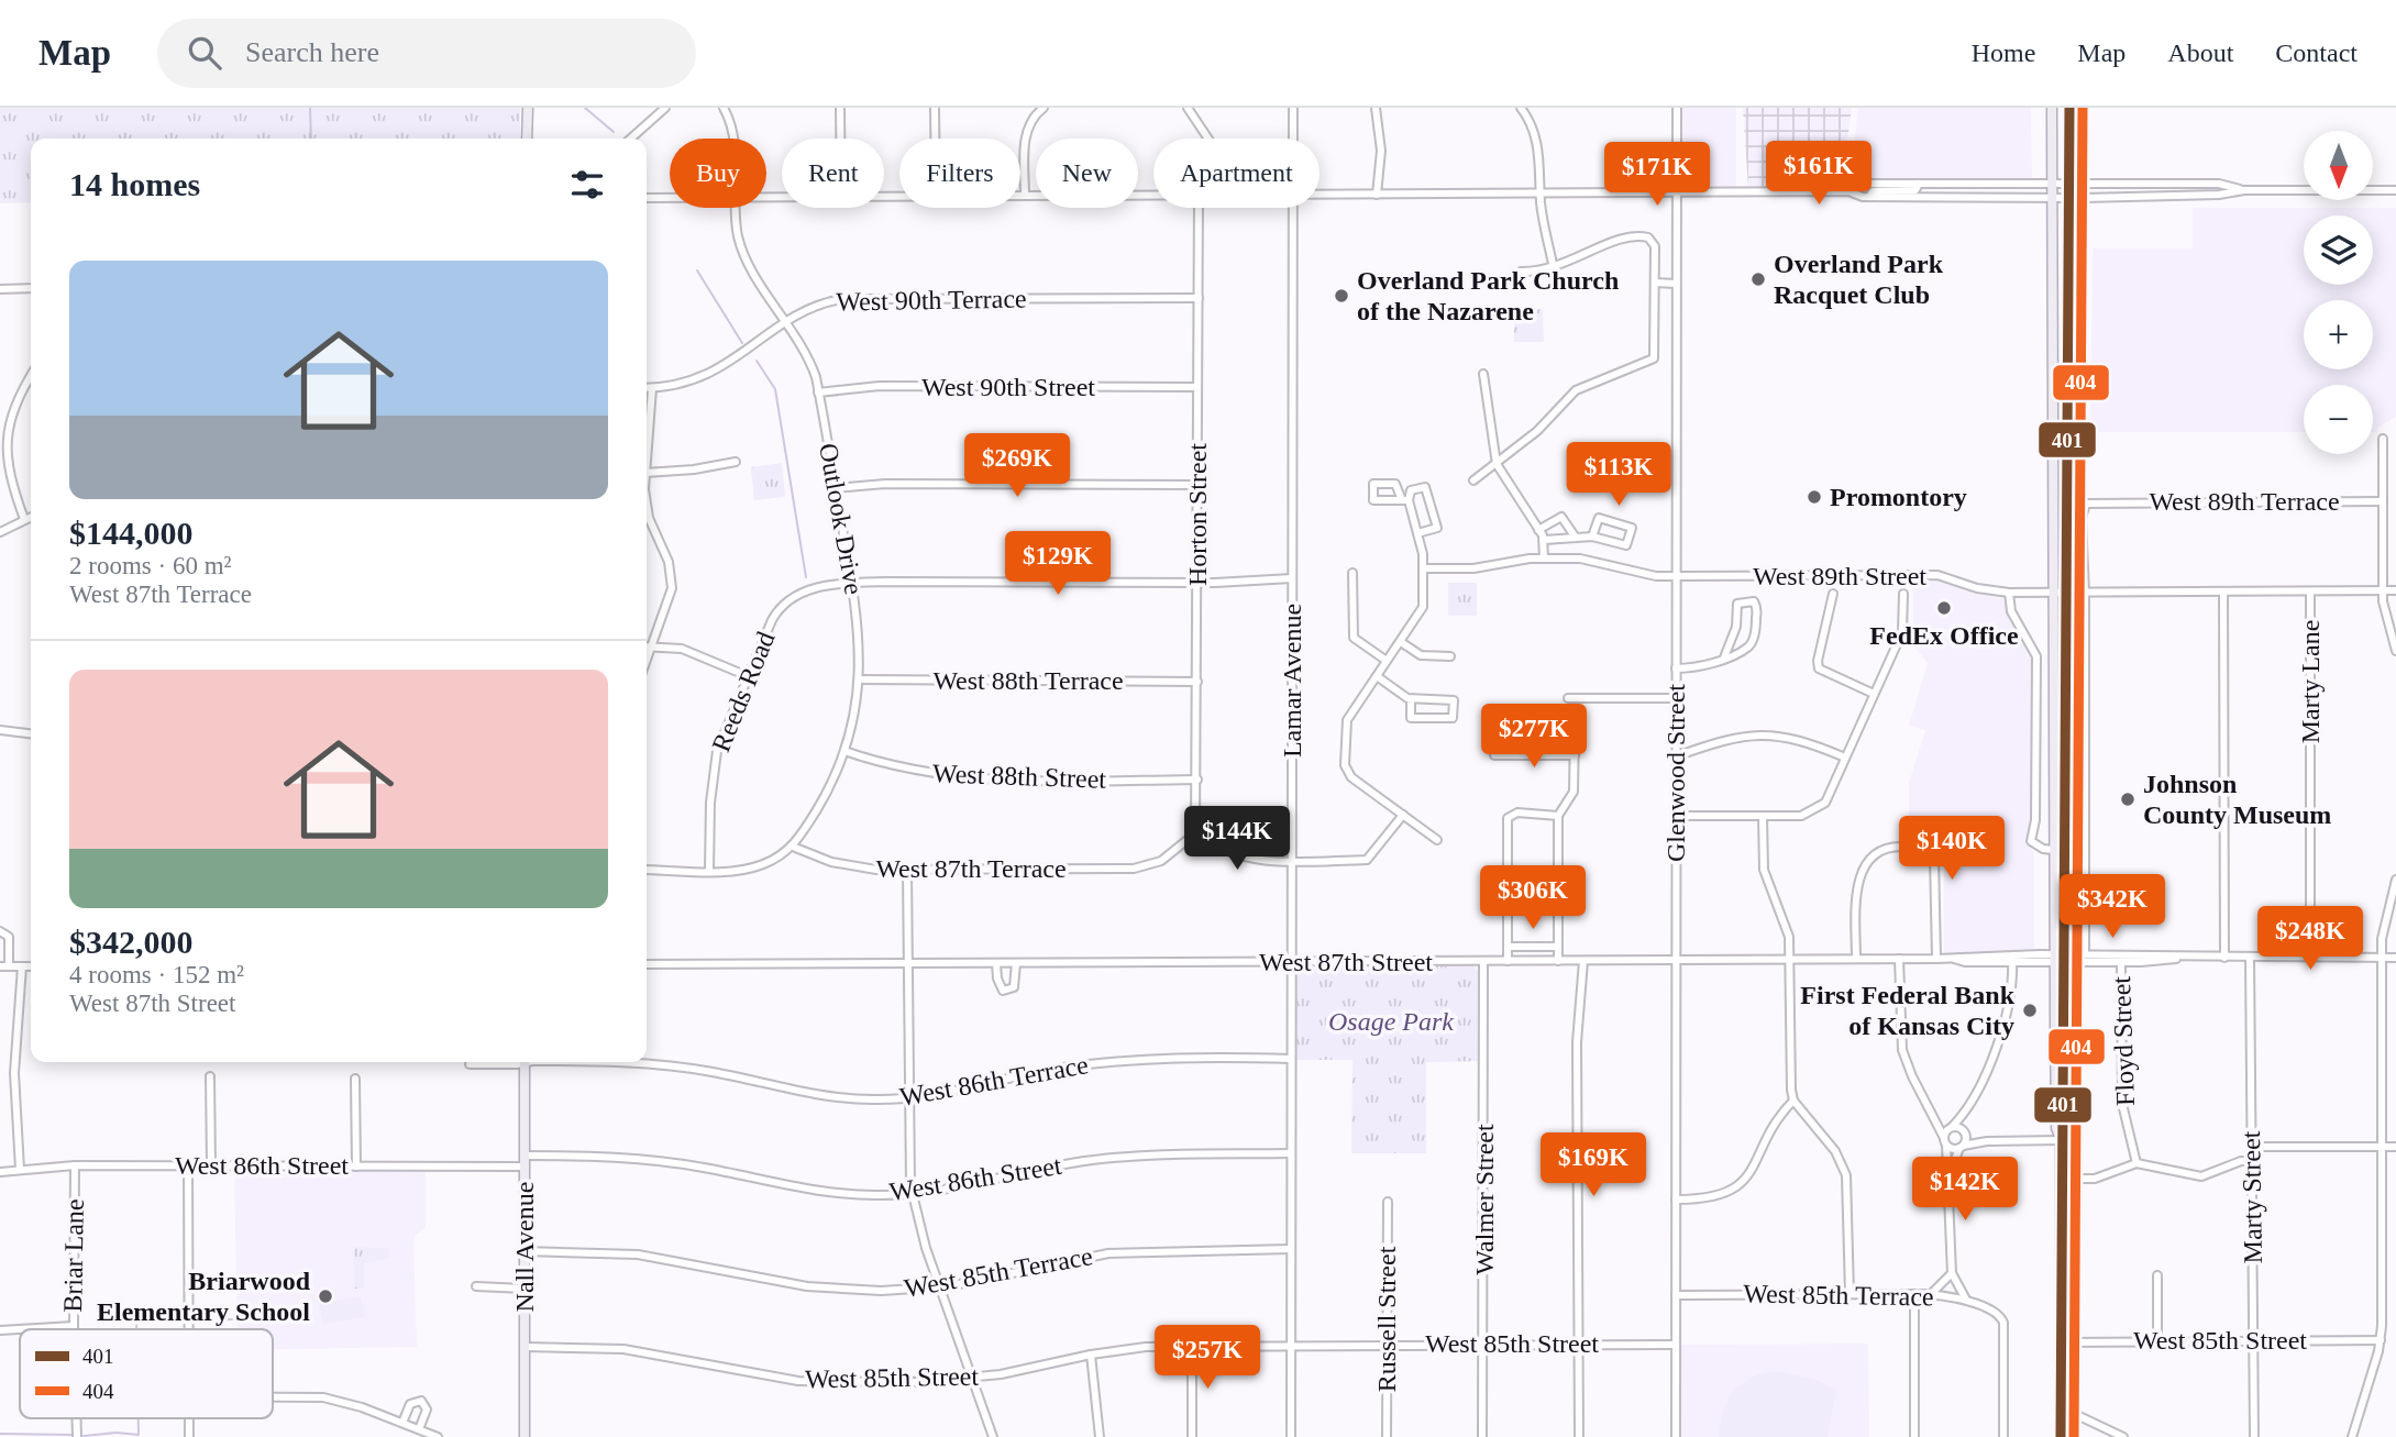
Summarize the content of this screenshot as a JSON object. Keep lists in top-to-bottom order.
{
  "streets": {
    "main road": ["Nall Avenue"],
    "street": [
      "West 90th Terrace",
      "West 90th Street",
      "West 89th Terrace",
      "Horton Street",
      "Outlook Drive",
      "West 89th Street",
      "West 88th Terrace",
      "Lamar Avenue",
      "Marty Lane",
      "Reeds Road",
      "Glenwood Street",
      "West 88th Street",
      "West 87th Terrace",
      "West 87th Street",
      "Floyd Street",
      "West 86th Terrace",
      "West 86th Street",
      "Marty Street",
      "Walmer Street",
      "Briar Lane",
      "West 85th Terrace",
      "Russell Street",
      "West 85th Street"
    ]
  },
  "crossings": [
    ["West 90th Terrace", "Horton Street"],
    ["West 90th Terrace", "Outlook Drive"],
    ["West 90th Street", "Horton Street"],
    ["West 90th Street", "Outlook Drive"],
    ["West 89th Terrace", "West 89th Street"],
    ["Horton Street", "West 88th Terrace"],
    ["Horton Street", "West 88th Street"],
    ["Horton Street", "West 87th Terrace"],
    ["Outlook Drive", "West 88th Terrace"],
    ["Outlook Drive", "Reeds Road"],
    ["Outlook Drive", "West 88th Street"],
    ["Outlook Drive", "West 87th Terrace"],
    ["West 89th Street", "Marty Lane"],
    ["West 89th Street", "Glenwood Street"],
    ["Lamar Avenue", "West 87th Street"],
    ["Lamar Avenue", "West 86th Terrace"],
    ["Lamar Avenue", "West 86th Street"],
    ["Lamar Avenue", "West 85th Terrace"],
    ["Lamar Avenue", "West 85th Street"],
    ["Marty Lane", "West 87th Street"],
    ["Glenwood Street", "West 87th Street"],
    ["Glenwood Street", "West 85th Terrace"],
    ["Glenwood Street", "West 85th Street"],
    ["West 87th Street", "Floyd Street"],
    ["West 87th Street", "Marty Street"],
    ["West 87th Street", "Walmer Street"],
    ["West 86th Street", "Nall Avenue"],
    ["West 86th Street", "Briar Lane"],
    ["Marty Street", "West 85th Street"],
    ["Walmer Street", "West 85th Street"],
    ["Nall Avenue", "West 85th Terrace"],
    ["Nall Avenue", "West 85th Street"],
    ["Russell Street", "West 85th Street"]
  ],
  "parks": ["Osage Park"],
  "places": [
    "Overland Park Racquet Club",
    "Overland Park Church of the Nazarene",
    "Promontory",
    "FedEx Office",
    "Johnson County Museum",
    "First Federal Bank of Kansas City",
    "Briarwood Elementary School"
  ],
  "lines": ["transit line 401", "transit line 404"],
  "legend": ["401", "404"],
  "north": "bottom",
  "page": {
    "header": "Map",
    "search": "Search here",
    "nav": [
      "Home",
      "Map",
      "About",
      "Contact"
    ],
    "map_buttons": ["+", "−"],
    "chip": [
      "Buy",
      "Rent",
      "Filters",
      "New",
      "Apartment"
    ],
    "heading": "14 homes",
    "price": [
      "$161K",
      "$171K",
      "$269K",
      "$113K",
      "$129K",
      "$277K",
      "$144K",
      "$140K",
      "$306K",
      "$342K",
      "$248K",
      "$169K",
      "$142K",
      "$257K"
    ],
    "list": [
      {
        "name": "$144,000",
        "note": "2 rooms · 60 m² · West 87th Terrace"
      },
      {
        "name": "$342,000",
        "note": "4 rooms · 152 m² · West 87th Street"
      }
    ]
  }
}
